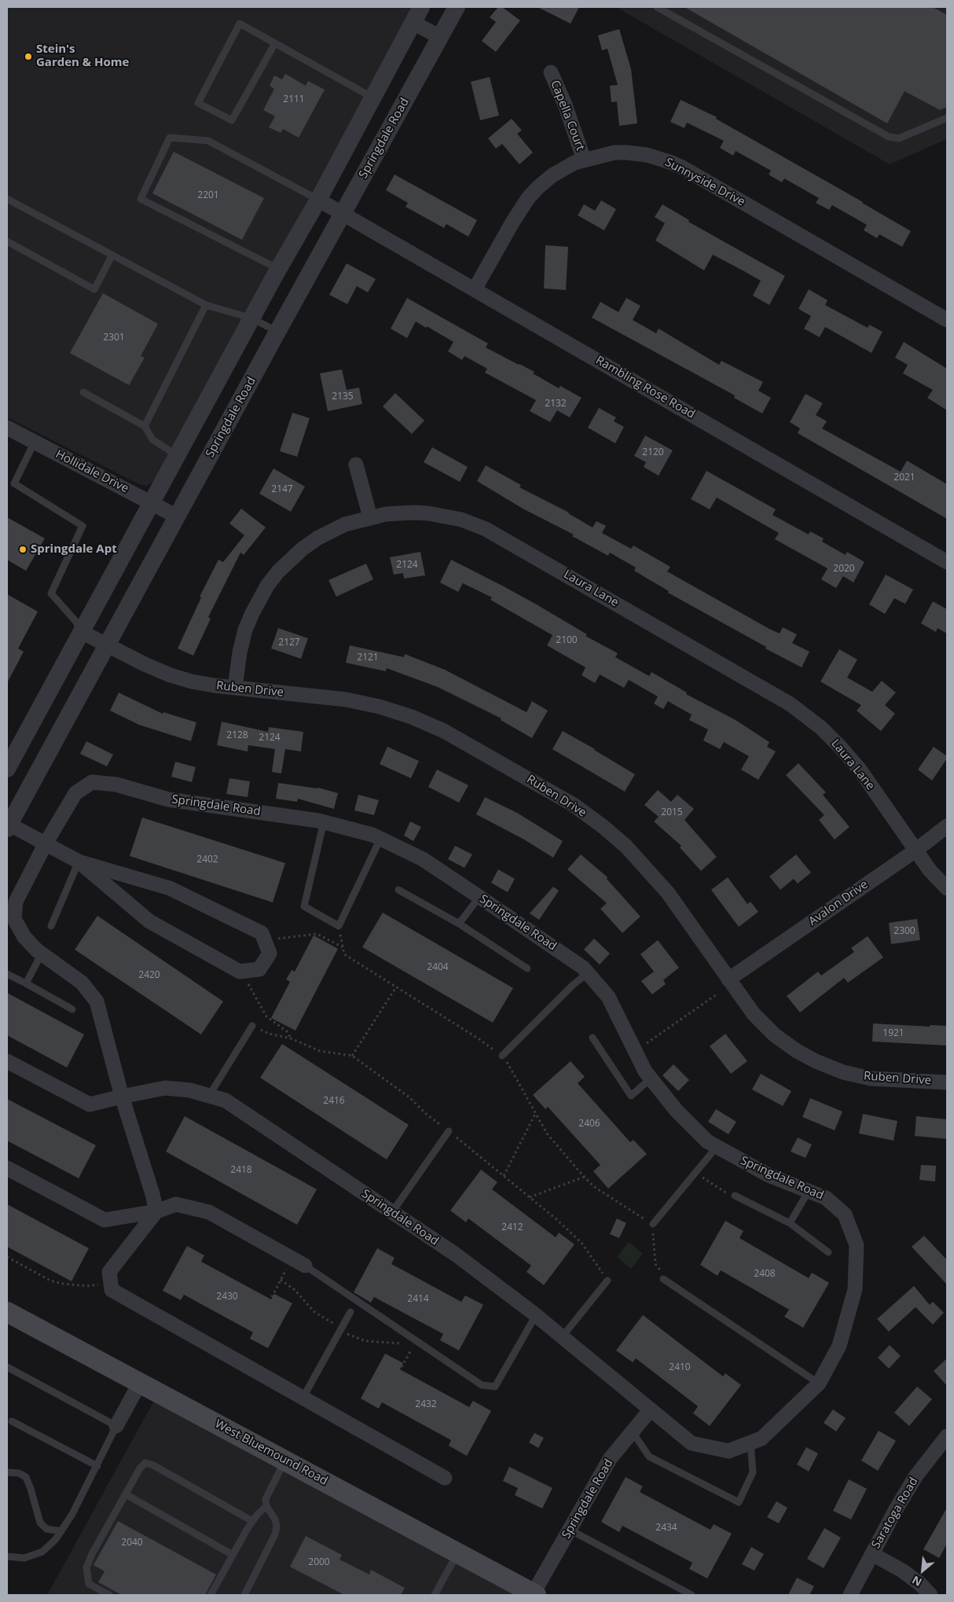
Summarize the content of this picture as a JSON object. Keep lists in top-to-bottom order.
{
  "streets": {
    "main road": ["West Bluemound Road"],
    "street": [
      "Capella Court",
      "Springdale Road",
      "Sunnyside Drive",
      "Rambling Rose Road",
      "Hollidale Drive",
      "Laura Lane",
      "Ruben Drive",
      "Avalon Drive",
      "Saratoga Road"
    ]
  },
  "crossings": [
    ["Capella Court", "Sunnyside Drive"],
    ["Springdale Road", "Rambling Rose Road"],
    ["Springdale Road", "Hollidale Drive"],
    ["Springdale Road", "Ruben Drive"],
    ["Springdale Road", "West Bluemound Road"],
    ["Sunnyside Drive", "Rambling Rose Road"],
    ["Laura Lane", "Ruben Drive"],
    ["Laura Lane", "Avalon Drive"],
    ["Ruben Drive", "Avalon Drive"]
  ],
  "places": ["Stein's Garden & Home", "Springdale Apt"],
  "house_numbers": [
    "2111",
    "2201",
    "2301",
    "2135",
    "2132",
    "2120",
    "2021",
    "2147",
    "2124",
    "2020",
    "2100",
    "2127",
    "2121",
    "2128",
    "2124",
    "2015",
    "2402",
    "2300",
    "2404",
    "2420",
    "1921",
    "2416",
    "2406",
    "2418",
    "2412",
    "2408",
    "2430",
    "2414",
    "2410",
    "2432",
    "2434",
    "2040",
    "2000"
  ],
  "north": "bottom left"
}
